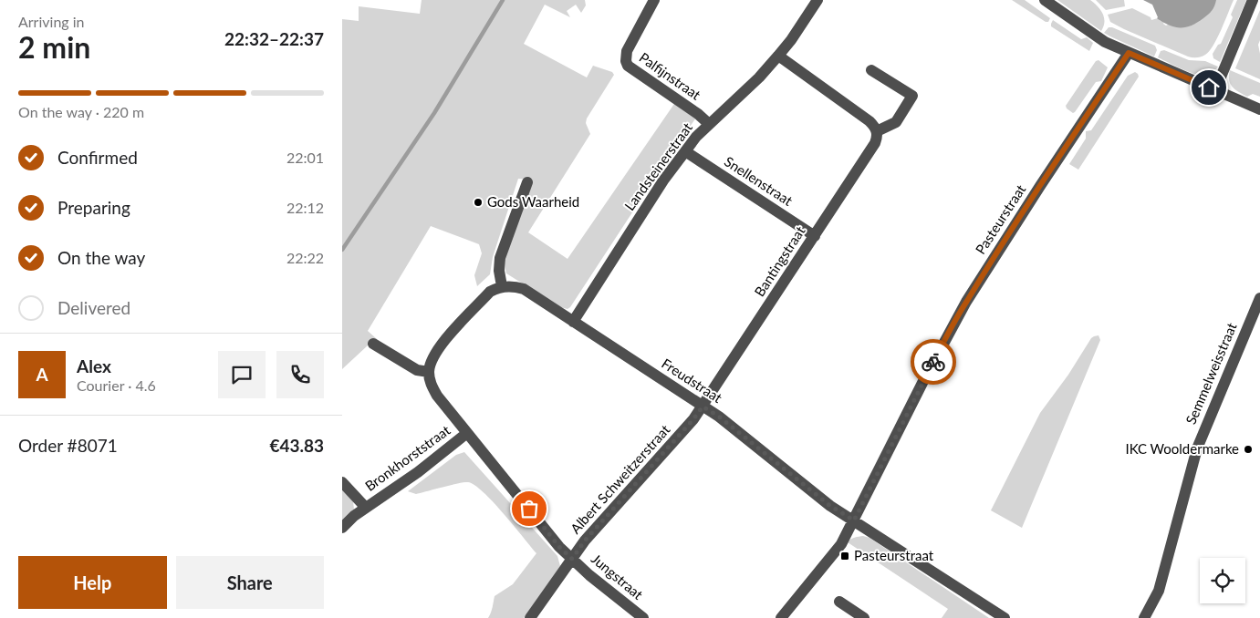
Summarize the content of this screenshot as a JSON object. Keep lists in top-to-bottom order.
{
  "streets": {
    "street": [
      "Palfijnstraat",
      "Landsteinerstraat",
      "Snellenstraat",
      "Pasteurstraat",
      "Bantingstraat",
      "Semmelweisstraat",
      "Freudstraat",
      "Bronkhorststraat",
      "Albert Schweitzerstraat",
      "Jungstraat"
    ]
  },
  "crossings": [
    ["Palfijnstraat", "Landsteinerstraat"],
    ["Landsteinerstraat", "Snellenstraat"],
    ["Landsteinerstraat", "Freudstraat"],
    ["Snellenstraat", "Bantingstraat"],
    ["Pasteurstraat", "Freudstraat"],
    ["Bantingstraat", "Freudstraat"],
    ["Bantingstraat", "Albert Schweitzerstraat"],
    ["Freudstraat", "Albert Schweitzerstraat"],
    ["Albert Schweitzerstraat", "Jungstraat"]
  ],
  "places": {
    "other": ["Gods Waarheid", "IKC Wooldermarke"],
    "transit": ["Pasteurstraat"]
  },
  "page": {
    "heading": ["2 min", "Arriving in", "22:32–22:37"],
    "panel": [
      "Alex",
      "Courier · 4.6",
      "Order #8071",
      "€43.83"
    ],
    "bar": "On the way · 220 m",
    "list": [
      ["Confirmed", "22:01"],
      ["Preparing", "22:12"],
      ["On the way", "22:22"],
      "Delivered"
    ],
    "round": "A",
    "buttons": ["Help", "Share"]
  }
}
